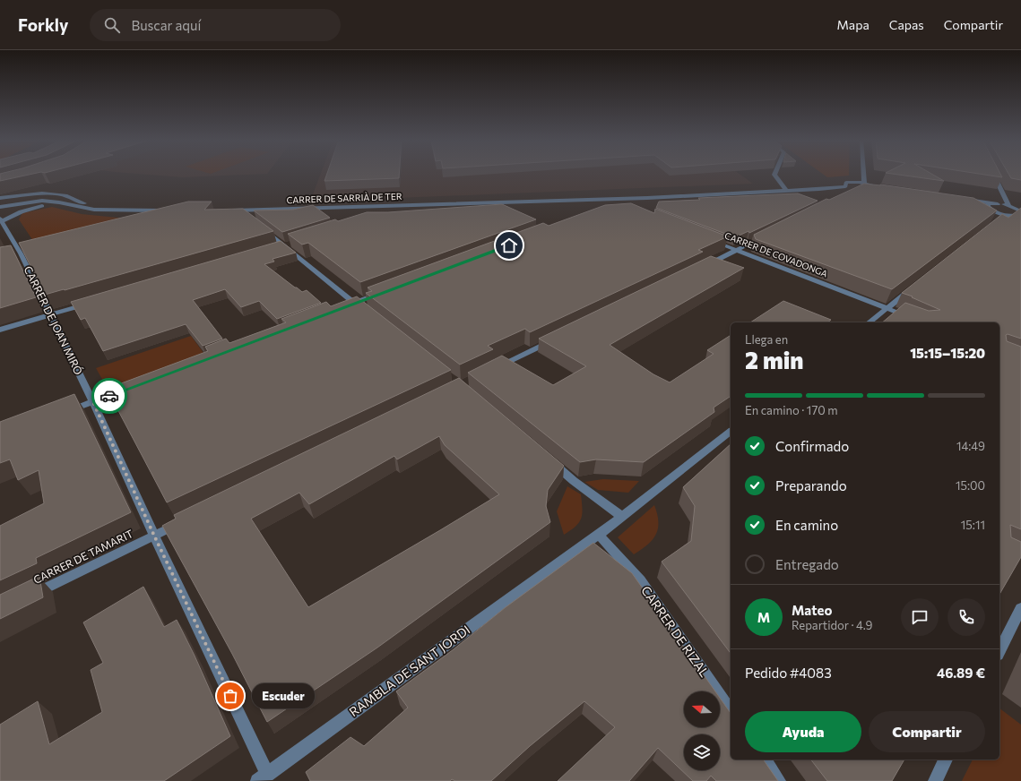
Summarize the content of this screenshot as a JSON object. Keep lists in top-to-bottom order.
{
  "streets": {
    "street": [
      "CARRER DE SARRIÀ DE TER",
      "CARRER DE COVADONGA",
      "CARRER DE JOAN MIRÓ",
      "CARRER DE TAMARIT",
      "CARRER DE RIZAL",
      "RAMBLA DE SANT JORDI"
    ]
  },
  "crossings": [
    ["CARRER DE JOAN MIRÓ", "CARRER DE TAMARIT"],
    ["CARRER DE JOAN MIRÓ", "RAMBLA DE SANT JORDI"],
    ["CARRER DE RIZAL", "RAMBLA DE SANT JORDI"]
  ],
  "places": ["Escuder"],
  "north": "left",
  "page": {
    "header": "Forkly",
    "search": "Buscar aquí",
    "nav": ["Mapa", "Capas", "Compartir"],
    "heading": ["2 min", "Llega en", "15:15–15:20"],
    "panel": [
      "Mateo",
      "Repartidor · 4.9",
      "Pedido #4083",
      "46.89 €"
    ],
    "bar": "En camino · 170 m",
    "list": [
      ["Confirmado", "14:49"],
      ["Preparando", "15:00"],
      ["En camino", "15:11"],
      "Entregado"
    ],
    "round": "M",
    "bubble": "Escuder",
    "buttons": ["Ayuda", "Compartir"]
  }
}
